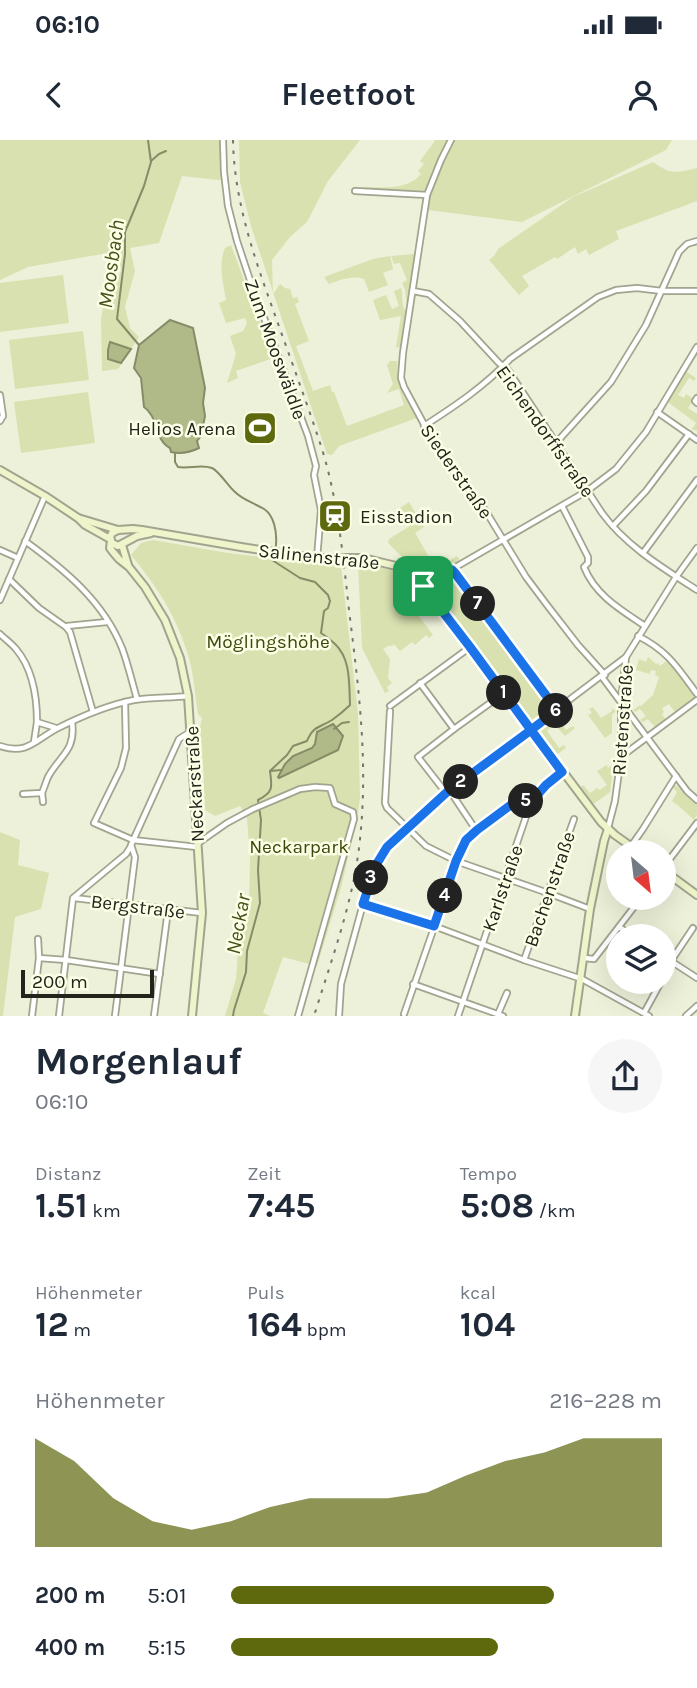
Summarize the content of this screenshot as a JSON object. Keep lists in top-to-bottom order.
{
  "streets": {
    "street": [
      "Zum Mooswäldle",
      "Eichendorffstraße",
      "Siederstraße",
      "Salinenstraße",
      "Rietenstraße",
      "Neckarstraße",
      "Karlstraße",
      "Bachenstraße",
      "Bergstraße"
    ]
  },
  "crossings": [
    ["Zum Mooswäldle", "Salinenstraße"],
    ["Eichendorffstraße", "Siederstraße"],
    ["Eichendorffstraße", "Rietenstraße"],
    ["Siederstraße", "Rietenstraße"],
    ["Salinenstraße", "Rietenstraße"],
    ["Salinenstraße", "Neckarstraße"],
    ["Salinenstraße", "Karlstraße"],
    ["Neckarstraße", "Bergstraße"]
  ],
  "water": ["Moosbach", "Neckar"],
  "parks": ["Möglingshöhe", "Neckarpark"],
  "places": {
    "sports": ["Helios Arena"],
    "station": ["Eisstadion"]
  },
  "scale_bar": "200 m",
  "north": "bottom right",
  "page": {
    "status": "06:10",
    "header": "Fleetfoot",
    "pins": [
      "7",
      "1",
      "6",
      "2",
      "5",
      "3",
      "4"
    ],
    "scale": "200 m",
    "heading": ["Morgenlauf", "06:10"],
    "stats": [
      ["Distanz", "1.51 km"],
      ["Zeit", "7:45"],
      ["Tempo", "5:08 /km"],
      ["Höhenmeter", "12 m"],
      ["Puls", "164 bpm"],
      ["kcal", "104"]
    ],
    "chart": ["Höhenmeter", "216–228 m"],
    "list": [
      {
        "name": "200 m",
        "note": "5:01"
      },
      {
        "name": "400 m",
        "note": "5:15"
      }
    ]
  }
}
